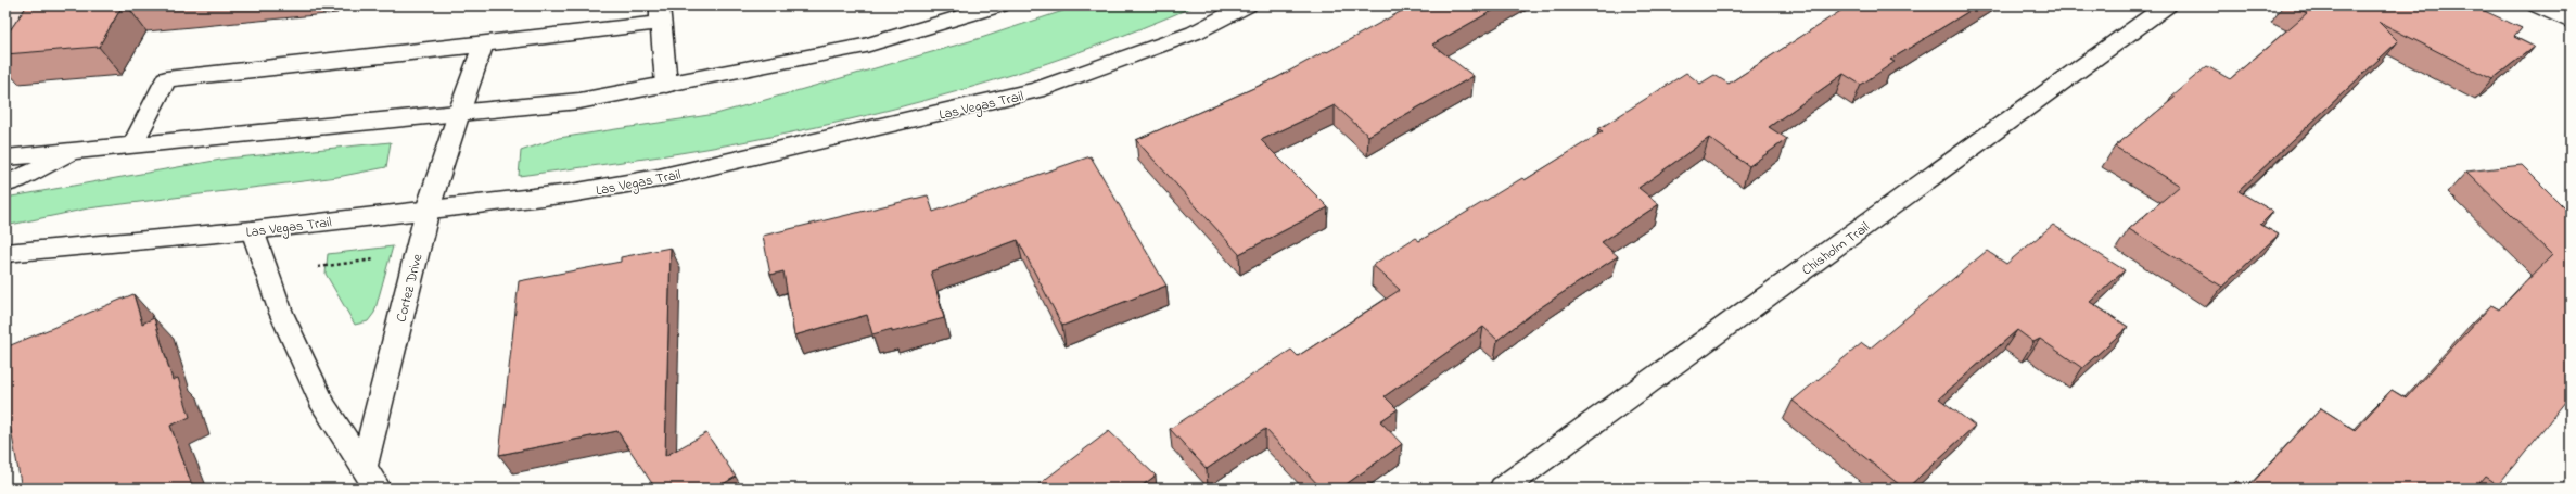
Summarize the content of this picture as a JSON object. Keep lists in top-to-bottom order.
{
  "streets": {
    "main road": ["Las Vegas Trail", "Chisholm Trail", "Cortez Drive"]
  },
  "crossings": [
    ["Las Vegas Trail", "Cortez Drive"]
  ]
}
